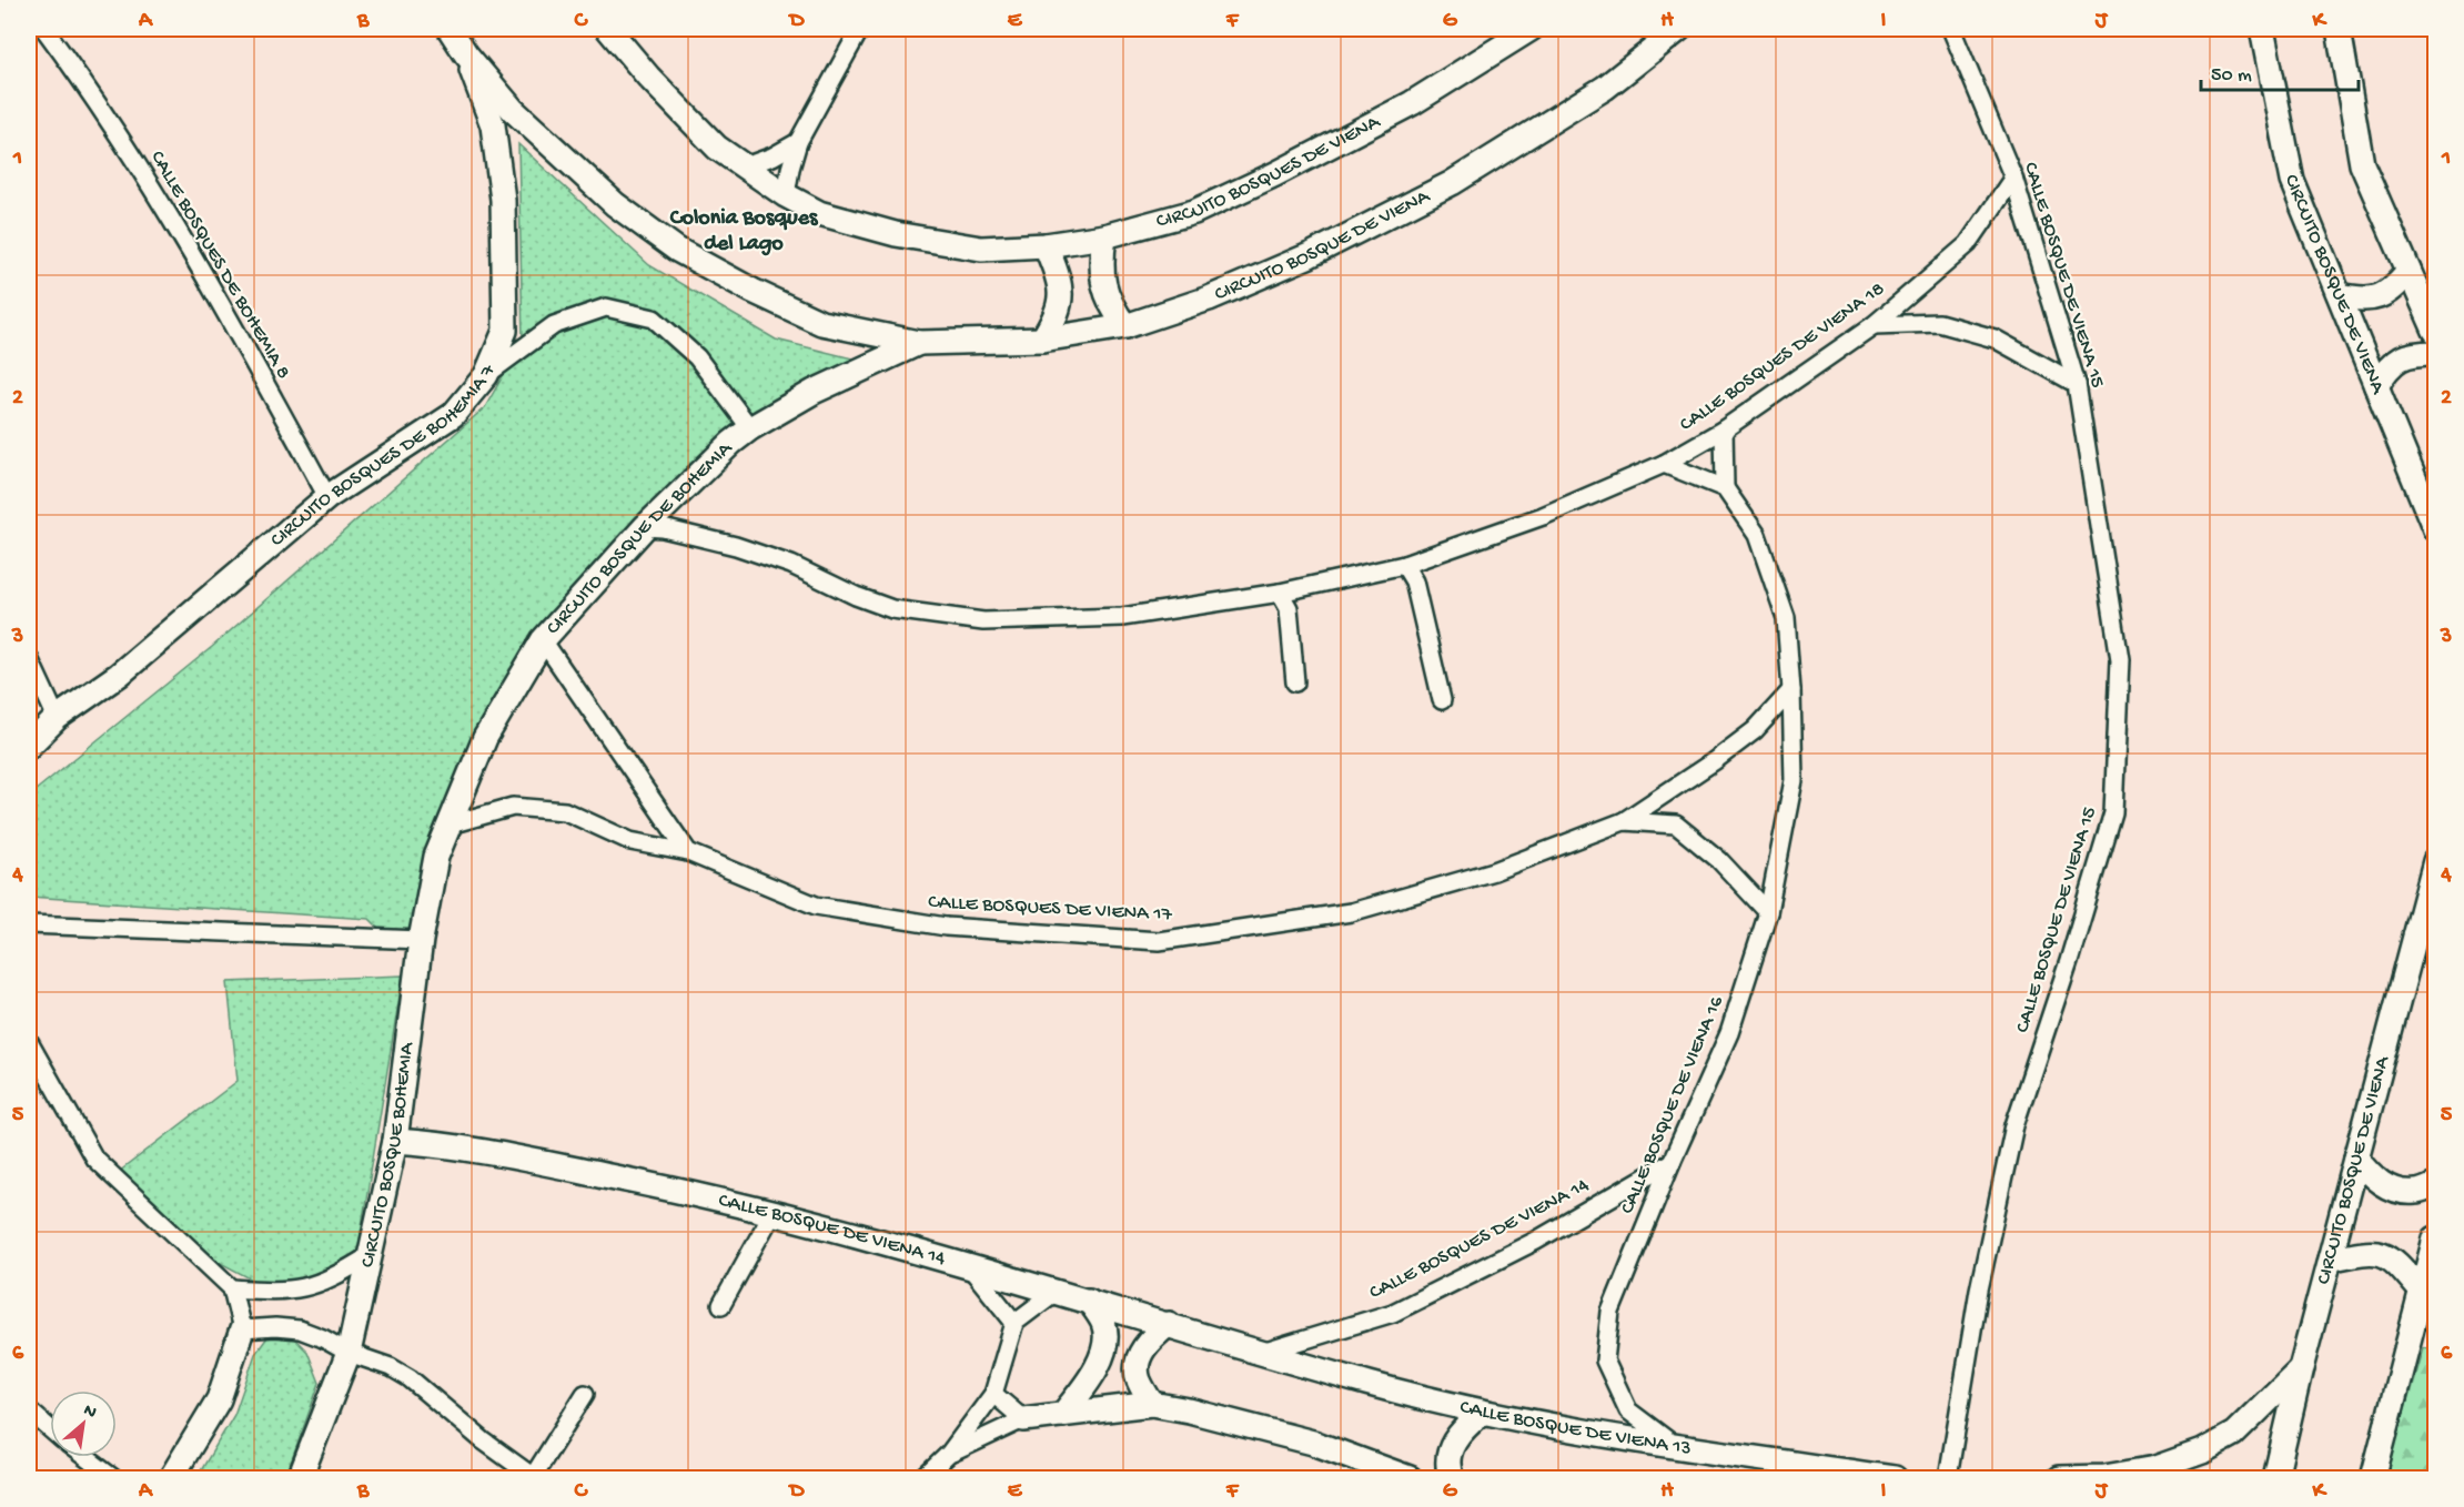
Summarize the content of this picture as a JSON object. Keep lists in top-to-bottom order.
{
  "streets": {
    "street": [
      "CIRCUITO BOSQUES DE VIENA",
      "CIRCUITO BOSQUE DE VIENA",
      "CALLE BOSQUES DE BOHEMIA 8",
      "CALLE BOSQUE DE VIENA 15",
      "CALLE BOSQUES DE VIENA 18",
      "CIRCUITO BOSQUES DE BOHEMIA 7",
      "CIRCUITO BOSQUE DE BOHEMIA",
      "CALLE BOSQUES DE VIENA 17",
      "CALLE BOSQUE DE VIENA 16",
      "CIRCUITO BOSQUE BOHEMIA",
      "CALLE BOSQUE DE VIENA 14",
      "CALLE BOSQUES DE VIENA 14",
      "CALLE BOSQUE DE VIENA 13"
    ]
  },
  "crossings": [
    ["CIRCUITO BOSQUE DE VIENA", "CIRCUITO BOSQUE DE BOHEMIA"],
    ["CALLE BOSQUES DE BOHEMIA 8", "CIRCUITO BOSQUES DE BOHEMIA 7"],
    ["CALLE BOSQUE DE VIENA 15", "CALLE BOSQUES DE VIENA 18"],
    ["CALLE BOSQUES DE VIENA 18", "CIRCUITO BOSQUE DE BOHEMIA"],
    ["CIRCUITO BOSQUE DE BOHEMIA", "CALLE BOSQUES DE VIENA 17"],
    ["CIRCUITO BOSQUE DE BOHEMIA", "CIRCUITO BOSQUE BOHEMIA"],
    ["CALLE BOSQUES DE VIENA 17", "CALLE BOSQUE DE VIENA 16"],
    ["CALLE BOSQUES DE VIENA 17", "CIRCUITO BOSQUE BOHEMIA"],
    ["CALLE BOSQUE DE VIENA 16", "CALLE BOSQUES DE VIENA 14"],
    ["CALLE BOSQUE DE VIENA 16", "CALLE BOSQUE DE VIENA 13"],
    ["CIRCUITO BOSQUE BOHEMIA", "CALLE BOSQUE DE VIENA 14"],
    ["CALLE BOSQUE DE VIENA 14", "CALLE BOSQUES DE VIENA 14"],
    ["CALLE BOSQUE DE VIENA 14", "CALLE BOSQUE DE VIENA 13"],
    ["CALLE BOSQUES DE VIENA 14", "CALLE BOSQUE DE VIENA 13"]
  ],
  "districts": ["Colonia Bosques del Lago"],
  "scale_bar": "50 m",
  "north": "top right",
  "grid": {
    "columns": [
      "A",
      "B",
      "C",
      "D",
      "E",
      "F",
      "G",
      "H",
      "I",
      "J",
      "K"
    ],
    "rows": [
      "1",
      "2",
      "3",
      "4",
      "5",
      "6"
    ]
  }
}
